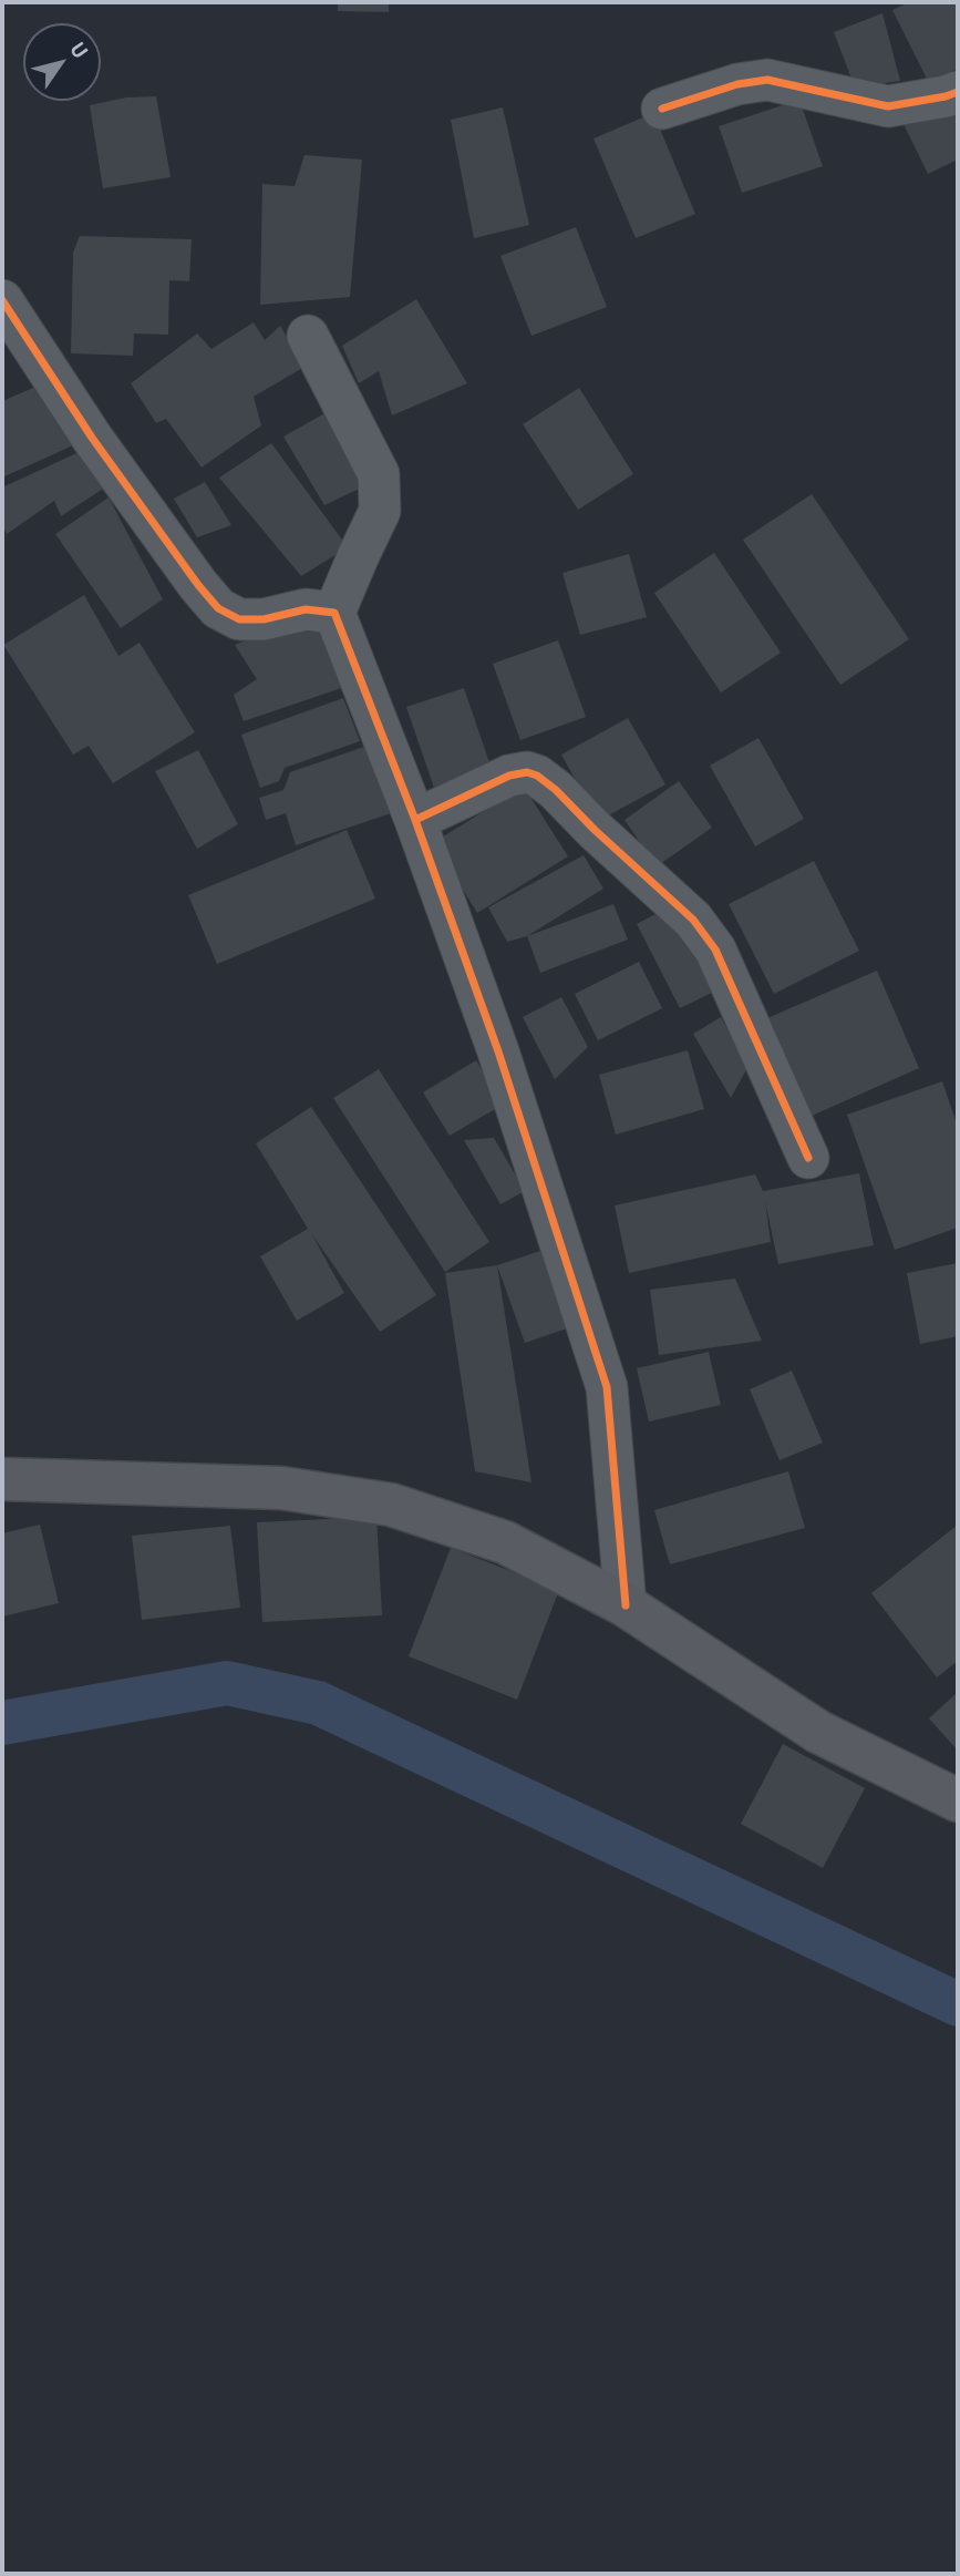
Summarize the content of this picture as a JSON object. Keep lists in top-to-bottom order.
{
  "north": "top right"
}
